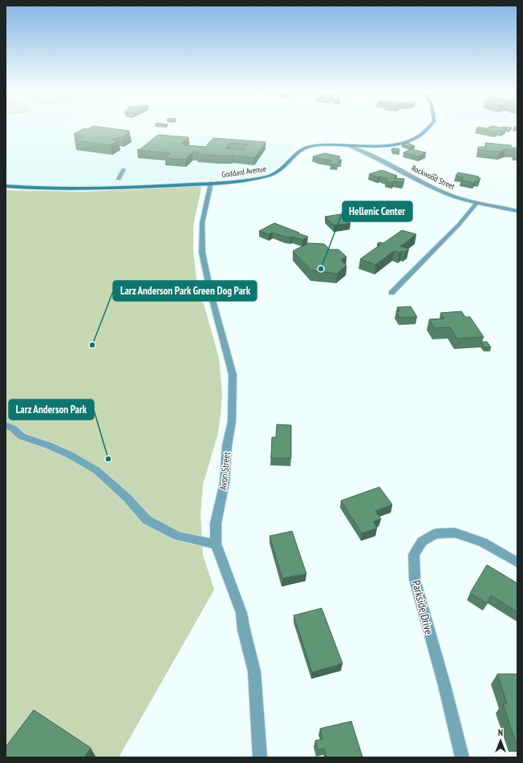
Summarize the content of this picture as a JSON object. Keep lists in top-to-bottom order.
{
  "streets": {
    "main road": ["Goddard Avenue"],
    "street": ["Rockwood Street", "Avon Street", "Parkside Drive"]
  },
  "crossings": [
    ["Goddard Avenue", "Rockwood Street"],
    ["Goddard Avenue", "Avon Street"]
  ],
  "places": ["Hellenic Center", "Larz Anderson Park Green Dog Park", "Larz Anderson Park"],
  "north": "top"
}
